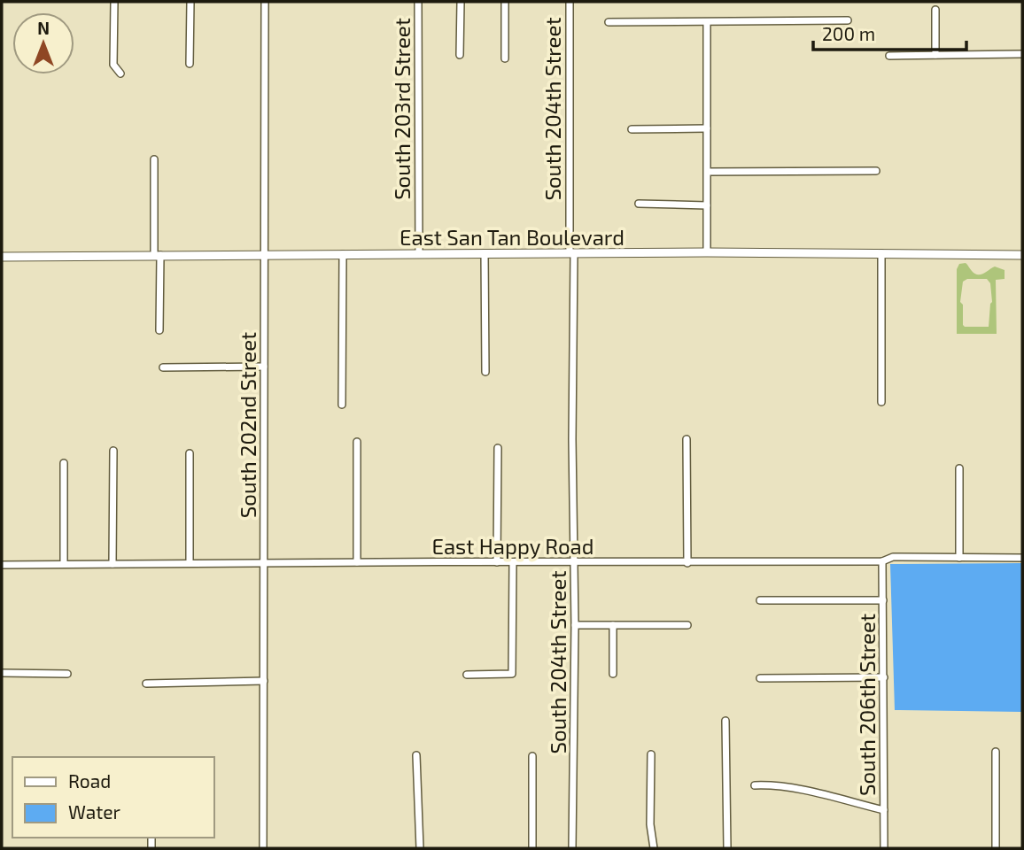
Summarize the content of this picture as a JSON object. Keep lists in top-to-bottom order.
{
  "streets": {
    "street": [
      "South 203rd Street",
      "South 204th Street",
      "East San Tan Boulevard",
      "South 202nd Street",
      "East Happy Road",
      "South 206th Street"
    ]
  },
  "crossings": [
    ["South 203rd Street", "East San Tan Boulevard"],
    ["South 204th Street", "East San Tan Boulevard"],
    ["South 204th Street", "East Happy Road"],
    ["East San Tan Boulevard", "South 202nd Street"],
    ["South 202nd Street", "East Happy Road"],
    ["East Happy Road", "South 206th Street"]
  ],
  "legend": ["Road", "Water"],
  "scale_bar": "200 m",
  "north": "top"
}
